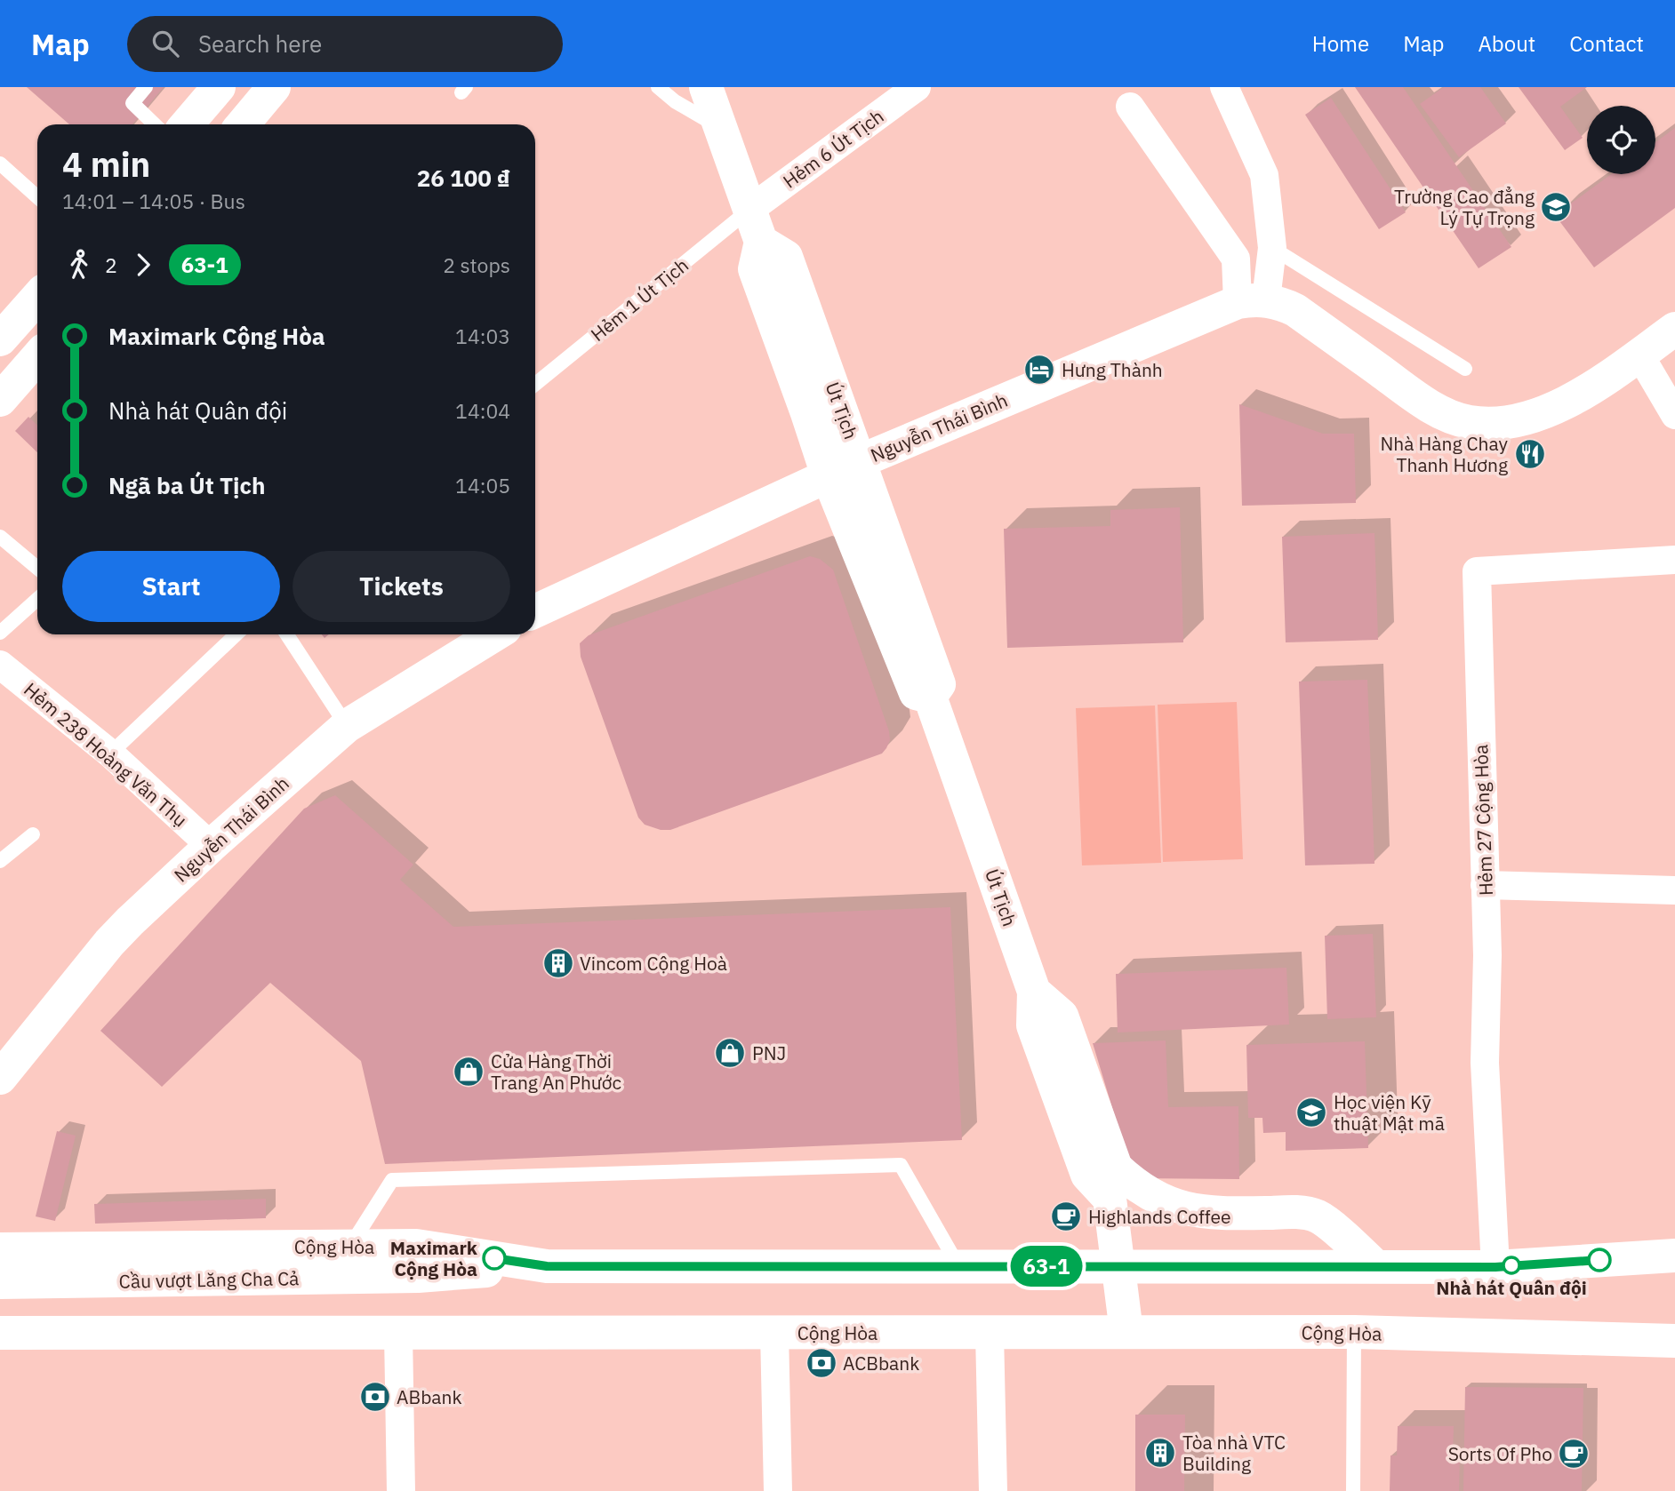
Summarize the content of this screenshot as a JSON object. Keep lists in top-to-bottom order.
{
  "streets": {
    "main road": [
      "Út Tịch",
      "Nguyễn Thái Bình",
      "Cộng Hòa",
      "Cầu vượt Lăng Cha Cả"
    ],
    "street": ["Hẻm 6 Út Tịch", "Hẻm 238 Hoàng Văn Thụ", "Hẻm 27 Cộng Hòa"],
    "lane": ["Hẻm 1 Út Tịch"]
  },
  "crossings": [
    ["Hẻm 6 Út Tịch", "Hẻm 1 Út Tịch"],
    ["Hẻm 6 Út Tịch", "Út Tịch"],
    ["Hẻm 1 Út Tịch", "Út Tịch"],
    ["Út Tịch", "Nguyễn Thái Bình"],
    ["Út Tịch", "Cộng Hòa"],
    ["Nguyễn Thái Bình", "Hẻm 238 Hoàng Văn Thụ"],
    ["Hẻm 27 Cộng Hòa", "Cộng Hòa"],
    ["Cộng Hòa", "Cầu vượt Lăng Cha Cả"]
  ],
  "places": {
    "school or university": ["Trường Cao đẳng Lý Tự Trọng", "Học viện Kỹ thuật Mật mã"],
    "hotel": ["Hưng Thành"],
    "restaurant": ["Nhà Hàng Chay Thanh Hương"],
    "building": ["Vincom Cộng Hoà", "Tòa nhà VTC Building"],
    "shop": ["PNJ", "Cửa Hàng Thời Trang An Phước"],
    "cafe": ["Highlands Coffee", "Sorts Of Pho"],
    "other": ["Maximark Cộng Hòa", "Nhà hát Quân đội"],
    "bank": ["ACBbank", "ABbank"]
  },
  "lines": ["bus line 63-1"],
  "page": {
    "header": "Map",
    "search": "Search here",
    "nav": [
      "Home",
      "Map",
      "About",
      "Contact"
    ],
    "on_map": "63-1",
    "heading": ["4 min", "14:01 – 14:05 · Bus", "26 100 ₫"],
    "legs": ["2", "63-1", "2 stops"],
    "list": [
      {
        "name": "Maximark Cộng Hòa",
        "value": "14:03"
      },
      {
        "name": "Nhà hát Quân đội",
        "value": "14:04"
      },
      {
        "name": "Ngã ba Út Tịch",
        "value": "14:05"
      }
    ],
    "buttons": ["Start", "Tickets"]
  }
}
